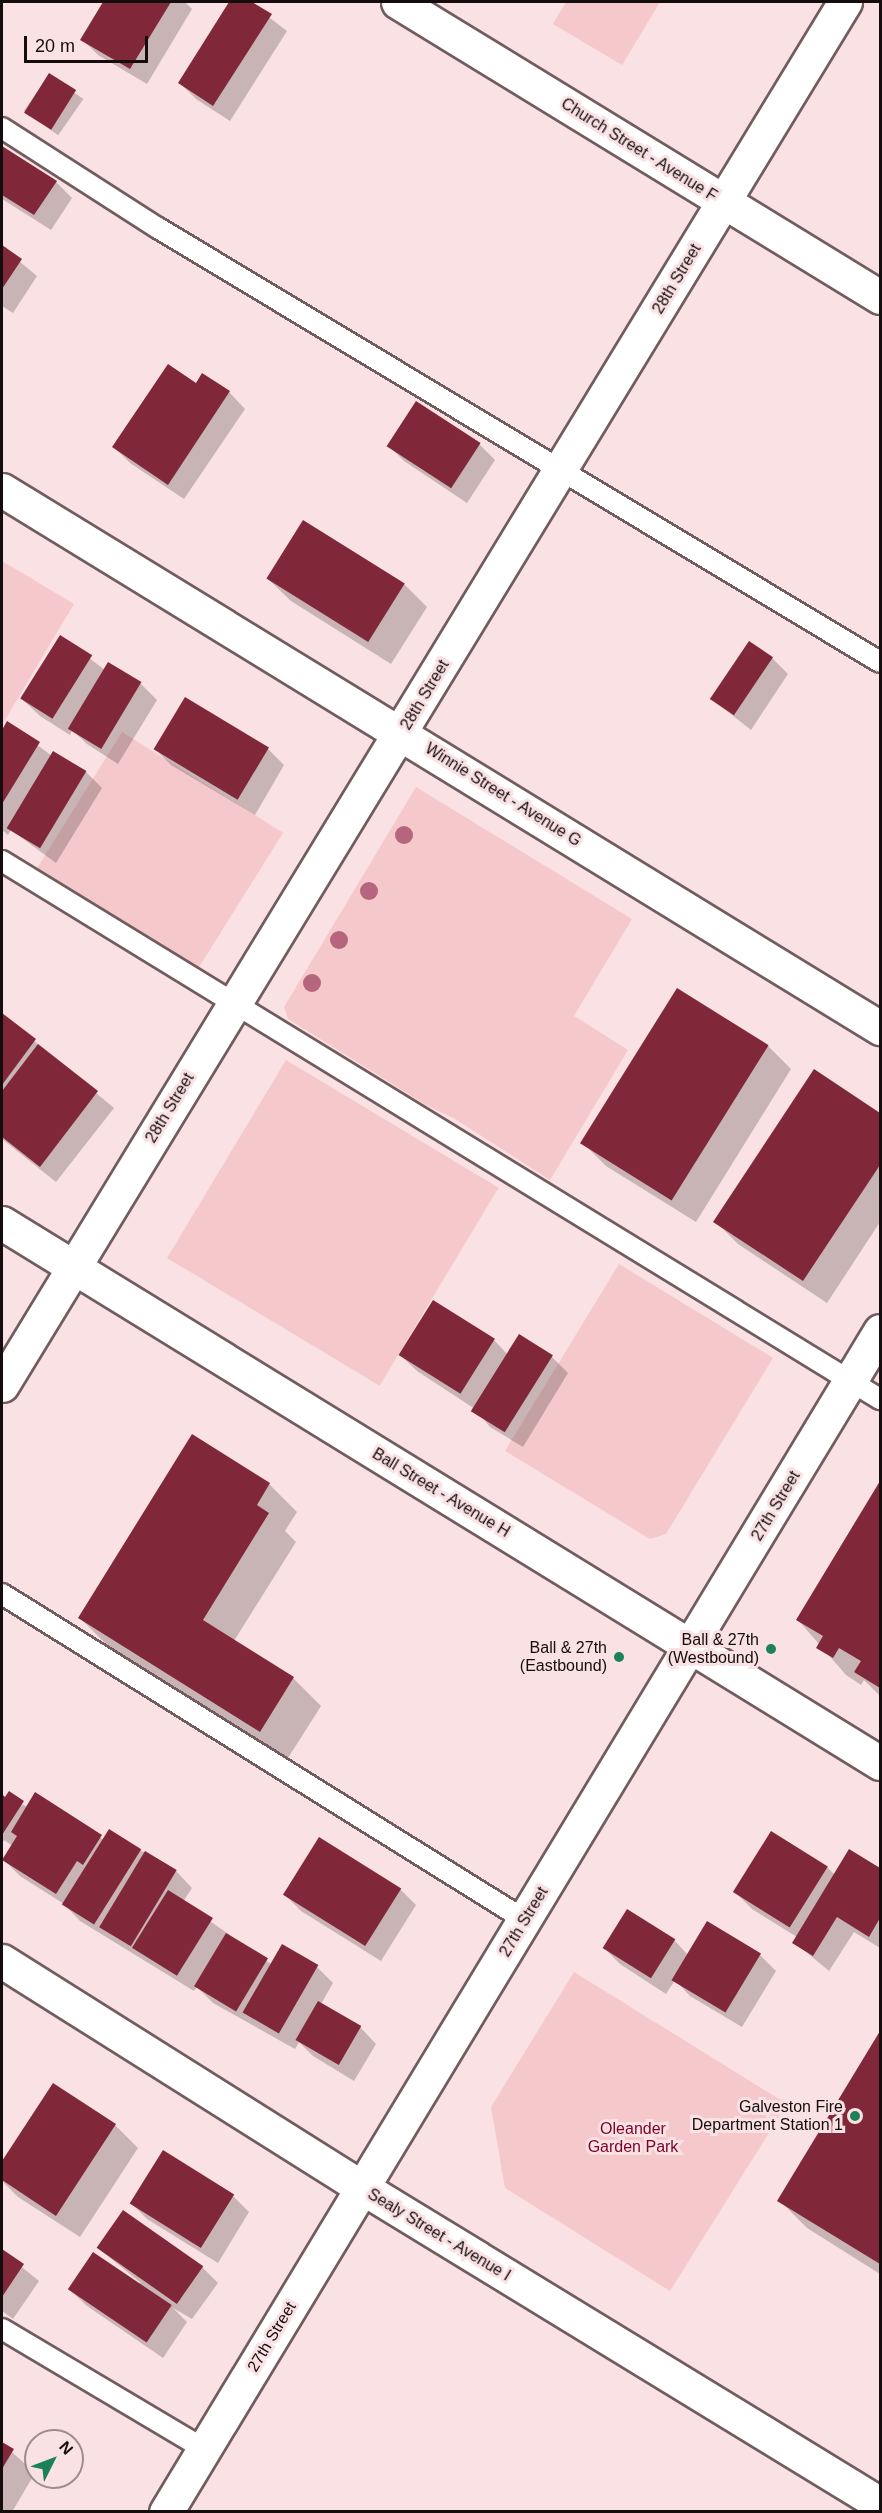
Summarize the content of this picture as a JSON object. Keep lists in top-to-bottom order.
{
  "streets": {
    "street": [
      "Church Street - Avenue F",
      "28th Street",
      "Winnie Street - Avenue G",
      "Ball Street - Avenue H",
      "27th Street",
      "Sealy Street - Avenue I"
    ]
  },
  "crossings": [
    ["Church Street - Avenue F", "28th Street"],
    ["28th Street", "Winnie Street - Avenue G"],
    ["28th Street", "Ball Street - Avenue H"],
    ["Ball Street - Avenue H", "27th Street"],
    ["27th Street", "Sealy Street - Avenue I"]
  ],
  "parks": ["Oleander Garden Park"],
  "places": ["Ball & 27th (Westbound)", "Ball & 27th (Eastbound)", "Galveston Fire Department Station 1"],
  "scale_bar": "20 m",
  "north": "top right"
}
